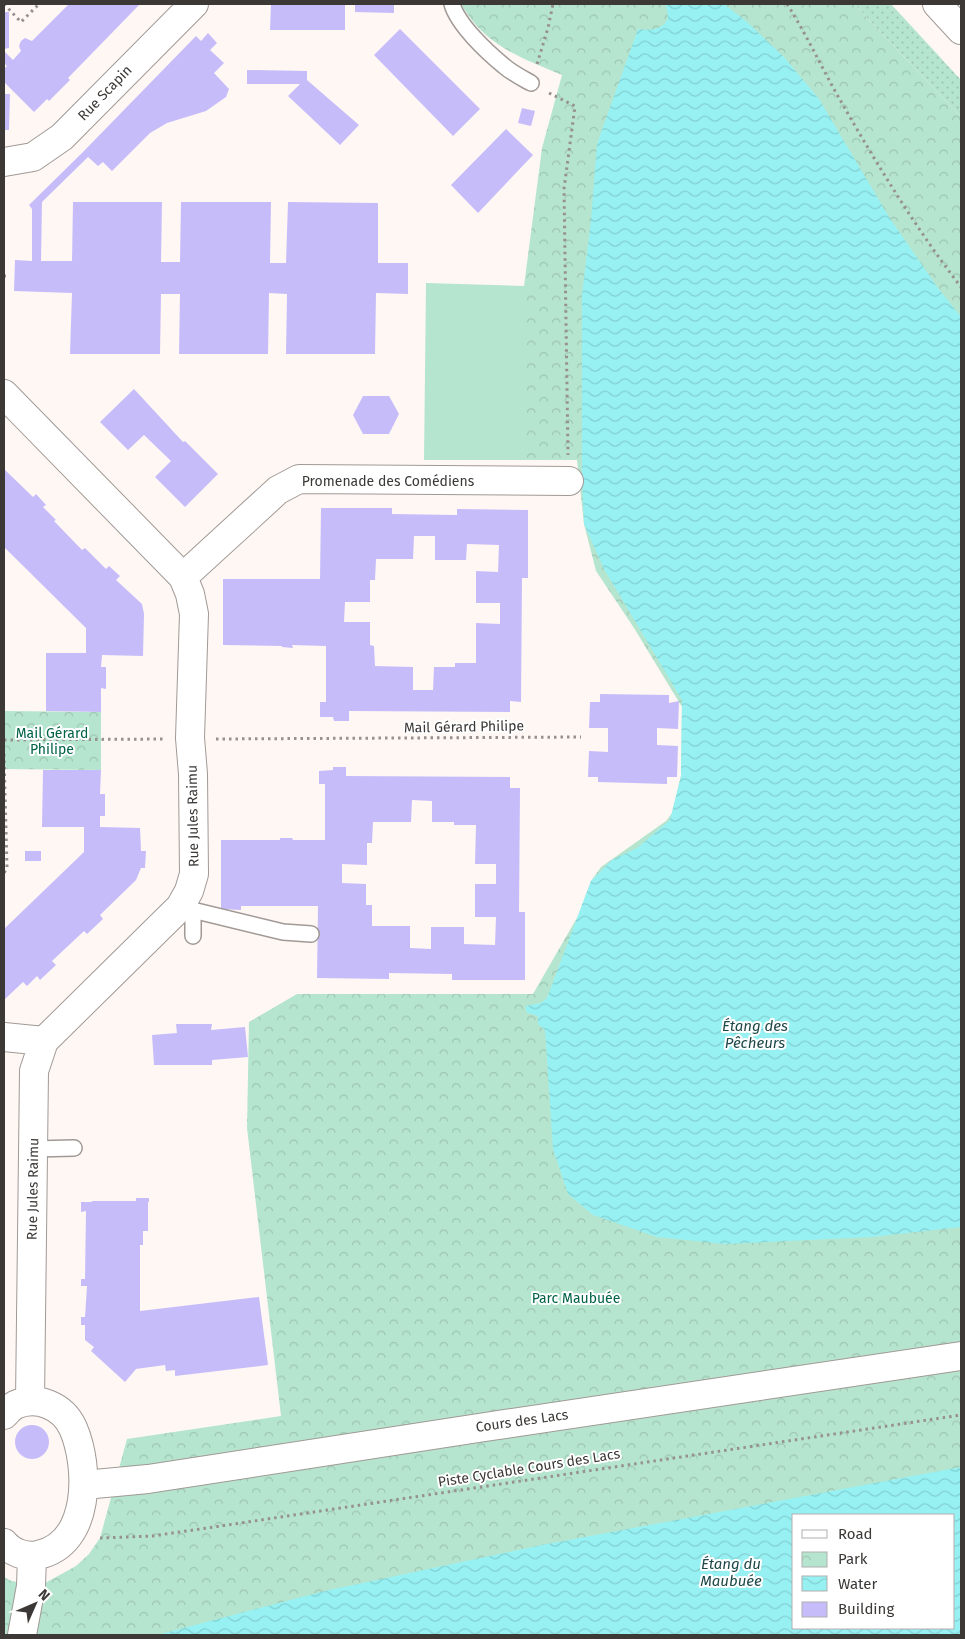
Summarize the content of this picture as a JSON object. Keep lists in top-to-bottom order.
{
  "streets": {
    "main road": [
      "Rue Scapin",
      "Promenade des Comédiens",
      "Rue Jules Raimu",
      "Cours des Lacs"
    ],
    "path": ["Mail Gérard Philipe", "Piste Cyclable Cours des Lacs"]
  },
  "crossings": [
    ["Promenade des Comédiens", "Rue Jules Raimu"]
  ],
  "water": ["Étang des Pêcheurs", "Étang du Maubuée"],
  "parks": ["Mail Gérard Philipe", "Parc Maubuée"],
  "legend": [
    "Road",
    "Park",
    "Water",
    "Building"
  ],
  "north": "top right"
}
